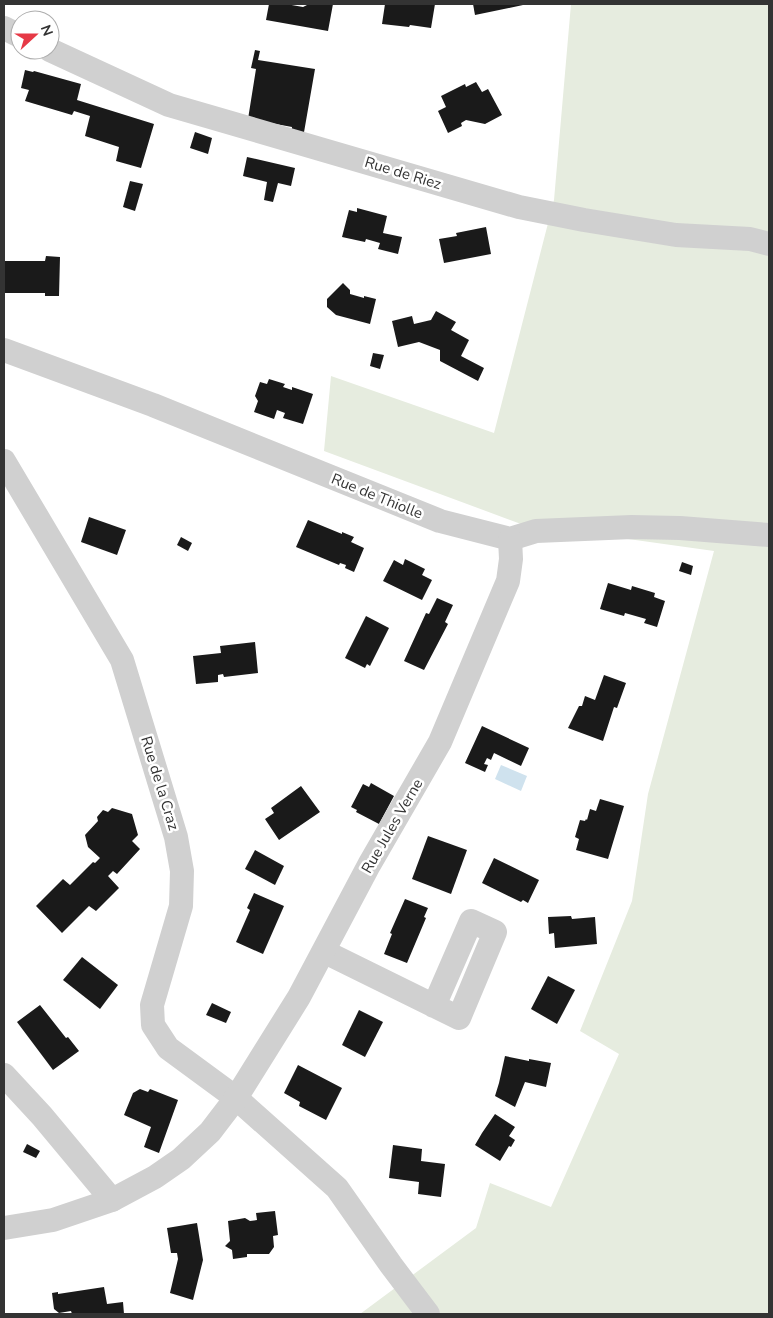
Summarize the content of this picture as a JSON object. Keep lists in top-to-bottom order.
{
  "streets": {
    "street": [
      "Rue de Riez",
      "Rue de Thiolle",
      "Rue de la Craz",
      "Rue Jules Verne"
    ]
  },
  "crossings": [
    ["Rue de Thiolle", "Rue Jules Verne"],
    ["Rue de la Craz", "Rue Jules Verne"]
  ],
  "north": "right"
}
